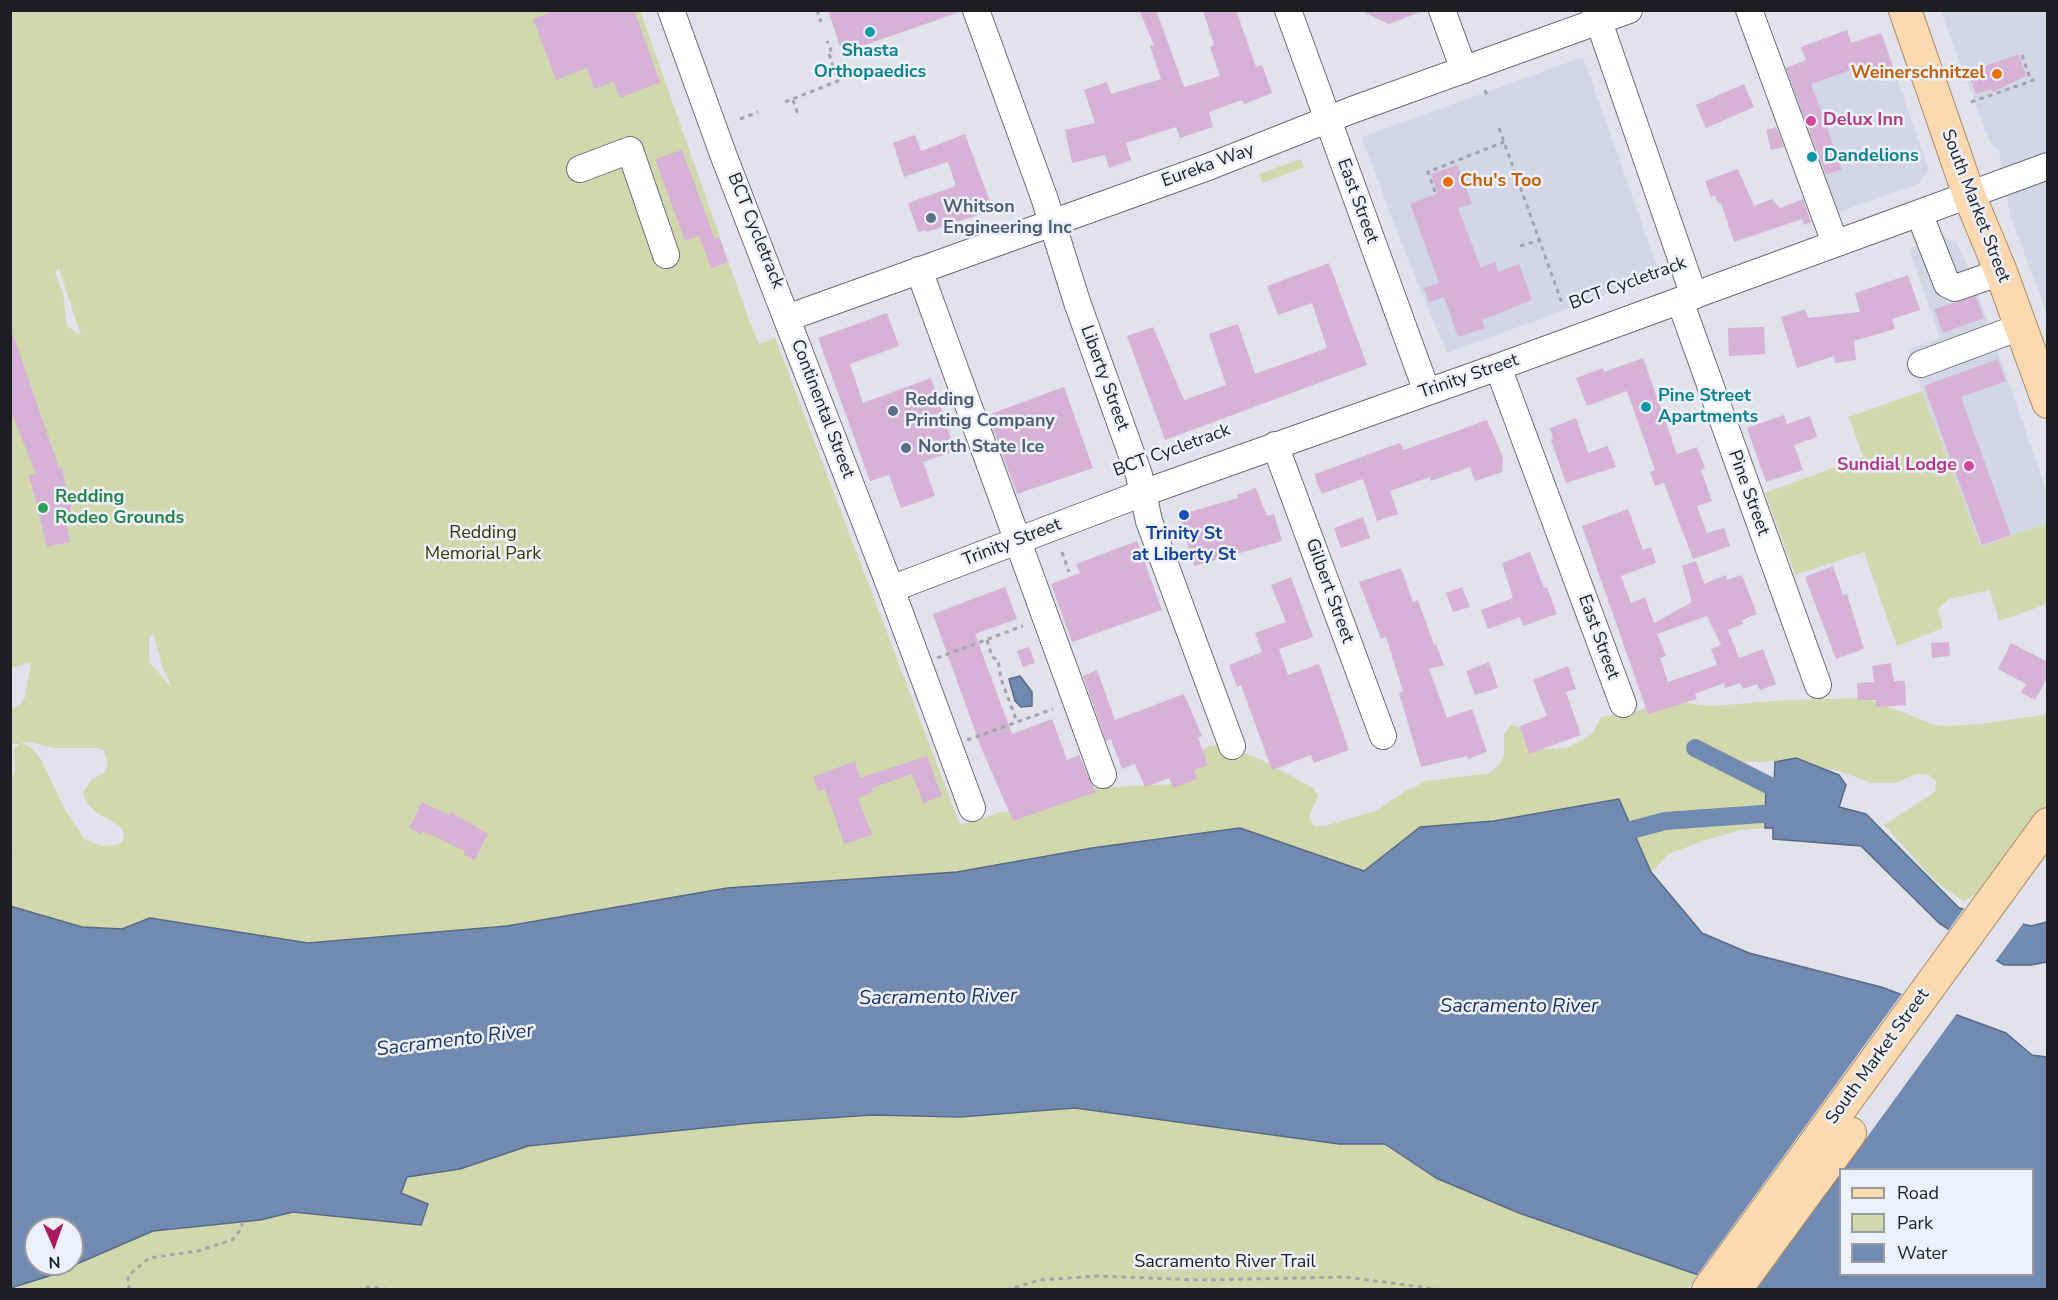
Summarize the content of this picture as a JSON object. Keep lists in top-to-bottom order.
{
  "streets": {
    "main road": ["South Market Street"],
    "street": [
      "Eureka Way",
      "East Street",
      "Trinity Street",
      "Liberty Street",
      "Continental Street",
      "Pine Street",
      "Gilbert Street"
    ],
    "path": ["Sacramento River Trail"]
  },
  "crossings": [
    ["Eureka Way", "East Street"],
    ["Eureka Way", "Liberty Street"],
    ["Eureka Way", "Continental Street"],
    ["Eureka Way", "Pine Street"],
    ["East Street", "Trinity Street"],
    ["South Market Street", "Trinity Street"],
    ["Trinity Street", "Liberty Street"],
    ["Trinity Street", "Continental Street"],
    ["Trinity Street", "Pine Street"],
    ["Trinity Street", "Gilbert Street"]
  ],
  "water": ["Sacramento River"],
  "parks": ["Redding Memorial Park"],
  "places": [
    "Shasta Orthopaedics",
    "Weinerschnitzel",
    "Delux Inn",
    "Dandelions",
    "Chu's Too",
    "Whitson Engineering Inc",
    "Pine Street Apartments",
    "Redding Printing Company",
    "North State Ice",
    "Sundial Lodge",
    "Redding Rodeo Grounds",
    "Trinity St at Liberty St"
  ],
  "legend": ["Road", "Park", "Water"],
  "north": "bottom"
}
